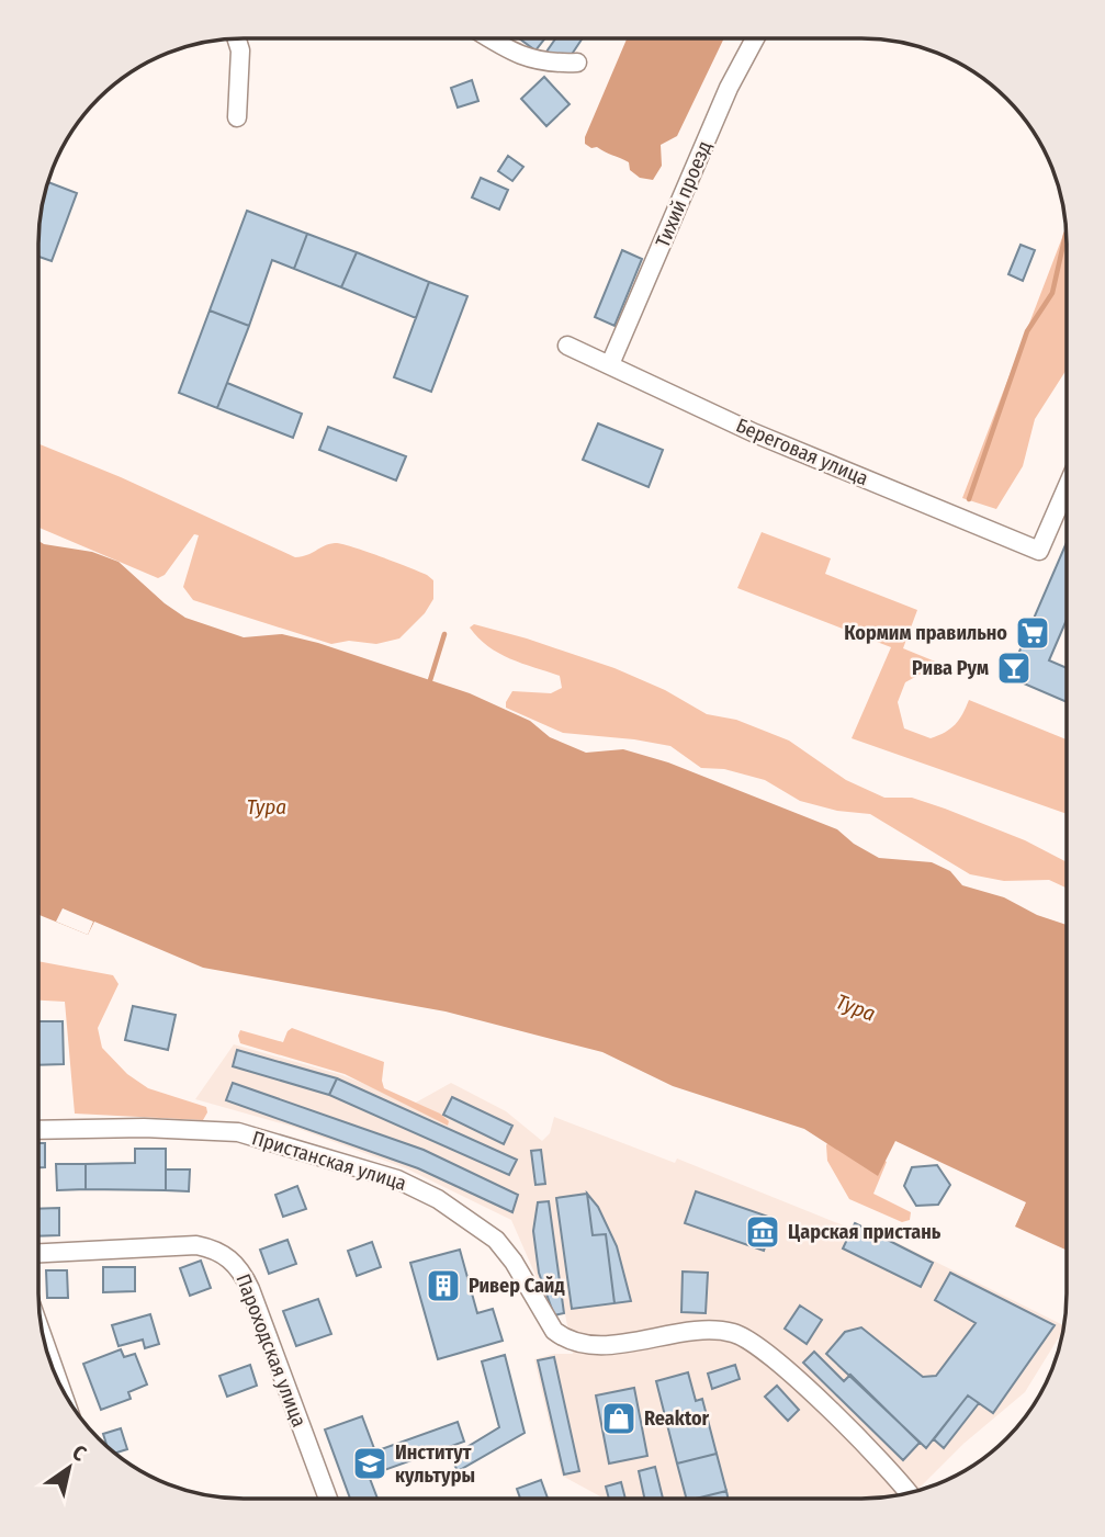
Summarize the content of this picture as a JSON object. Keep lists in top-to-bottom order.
{
  "streets": {
    "street": [
      "Тихий проезд",
      "Береговая улица",
      "Пристанская улица",
      "Пароходская улица"
    ]
  },
  "crossings": [
    ["Тихий проезд", "Береговая улица"]
  ],
  "water": ["Тура"],
  "places": {
    "supermarket": ["Кормим правильно"],
    "bar": ["Рива Рум"],
    "museum": ["Царская пристань"],
    "building": ["Ривер Сайд"],
    "shop": ["Reaktor"],
    "school or university": ["Институт культуры"]
  },
  "north": "top right"
}
